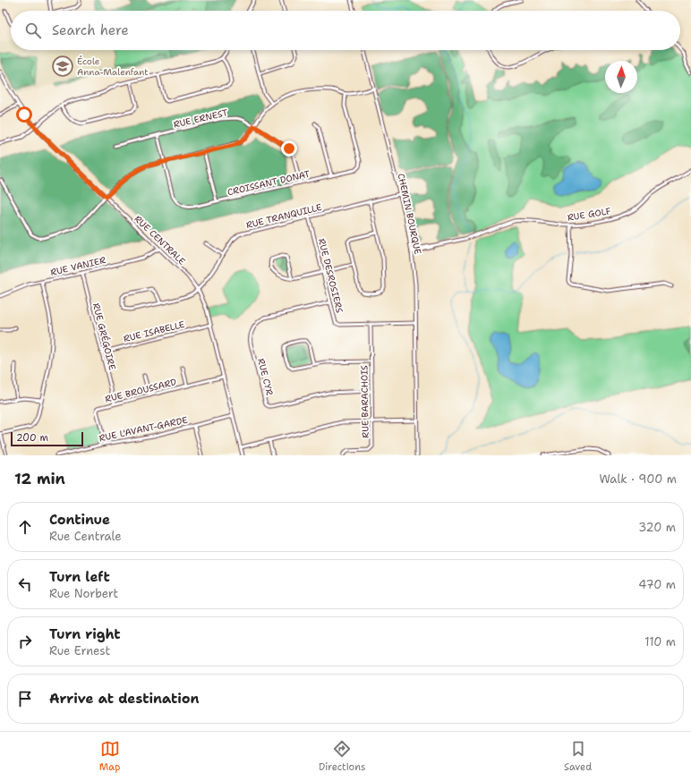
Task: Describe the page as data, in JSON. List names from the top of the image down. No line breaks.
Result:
{"streets":{"street":["RUE ERNEST","CROISSANT DONAT","CHEMIN BOURQUE","RUE GOLF","RUE TRANQUILLE","RUE CENTRALE","RUE VANIER","RUE DESROSIERS","RUE ISABELLE","RUE GRÉGOIRE","RUE CYR","RUE BROUSSARD","RUE BARACHOIS","RUE L'AVANT-GARDE"]},"crossings":[["RUE ERNEST","CROISSANT DONAT"],["CHEMIN BOURQUE","RUE GOLF"],["CHEMIN BOURQUE","RUE TRANQUILLE"],["CHEMIN BOURQUE","RUE DESROSIERS"],["RUE TRANQUILLE","RUE CENTRALE"],["RUE TRANQUILLE","RUE DESROSIERS"],["RUE CENTRALE","RUE VANIER"],["RUE CENTRALE","RUE ISABELLE"],["RUE CENTRALE","RUE BROUSSARD"],["RUE CENTRALE","RUE L'AVANT-GARDE"],["RUE VANIER","RUE GRÉGOIRE"],["RUE DESROSIERS","RUE CYR"],["RUE DESROSIERS","RUE BARACHOIS"],["RUE ISABELLE","RUE GRÉGOIRE"],["RUE GRÉGOIRE","RUE BROUSSARD"],["RUE CYR","RUE BARACHOIS"],["RUE BROUSSARD","RUE L'AVANT-GARDE"]],"places":{"school or university":["École Anna-Malenfant"]},"scale_bar":"200 m","north":"top","page":{"search":"Search here","scale":"200 m","heading":["12 min","Walk · 900 m"],"list":[["Continue","Rue Centrale","320 m"],["Turn left","Rue Norbert","470 m"],["Turn right","Rue Ernest","110 m"],"Arrive at destination"],"nav":["Map","Directions","Saved"]}}
